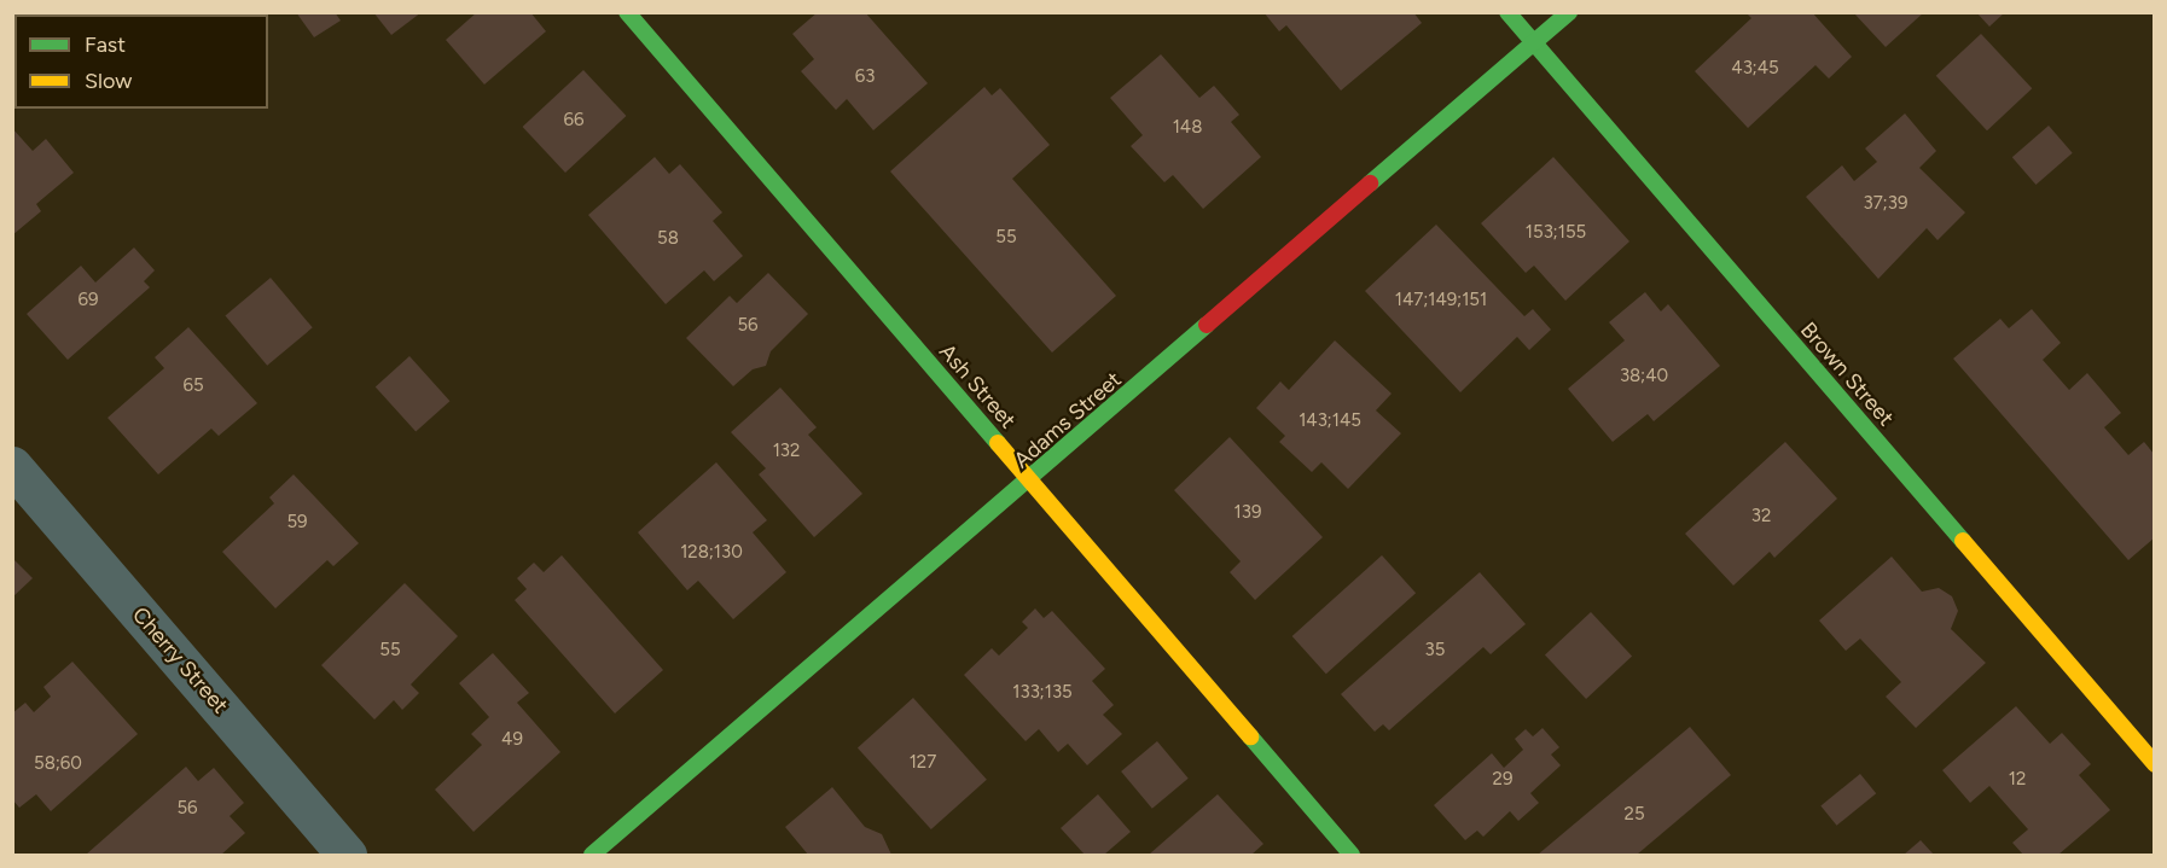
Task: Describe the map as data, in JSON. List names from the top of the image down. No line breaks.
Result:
{"streets":{"street":["Brown Street","Ash Street","Adams Street","Cherry Street"]},"crossings":[["Brown Street","Adams Street"],["Ash Street","Adams Street"]],"house_numbers":["43;45","63","66","148","37;39","153;155","55","58","69","147;149;151","56","38;40","65","143;145","132","139","32","59","128;130","55","35","133;135","49","127","58;60","29","12","56","25"],"legend":["Fast","Slow"]}
